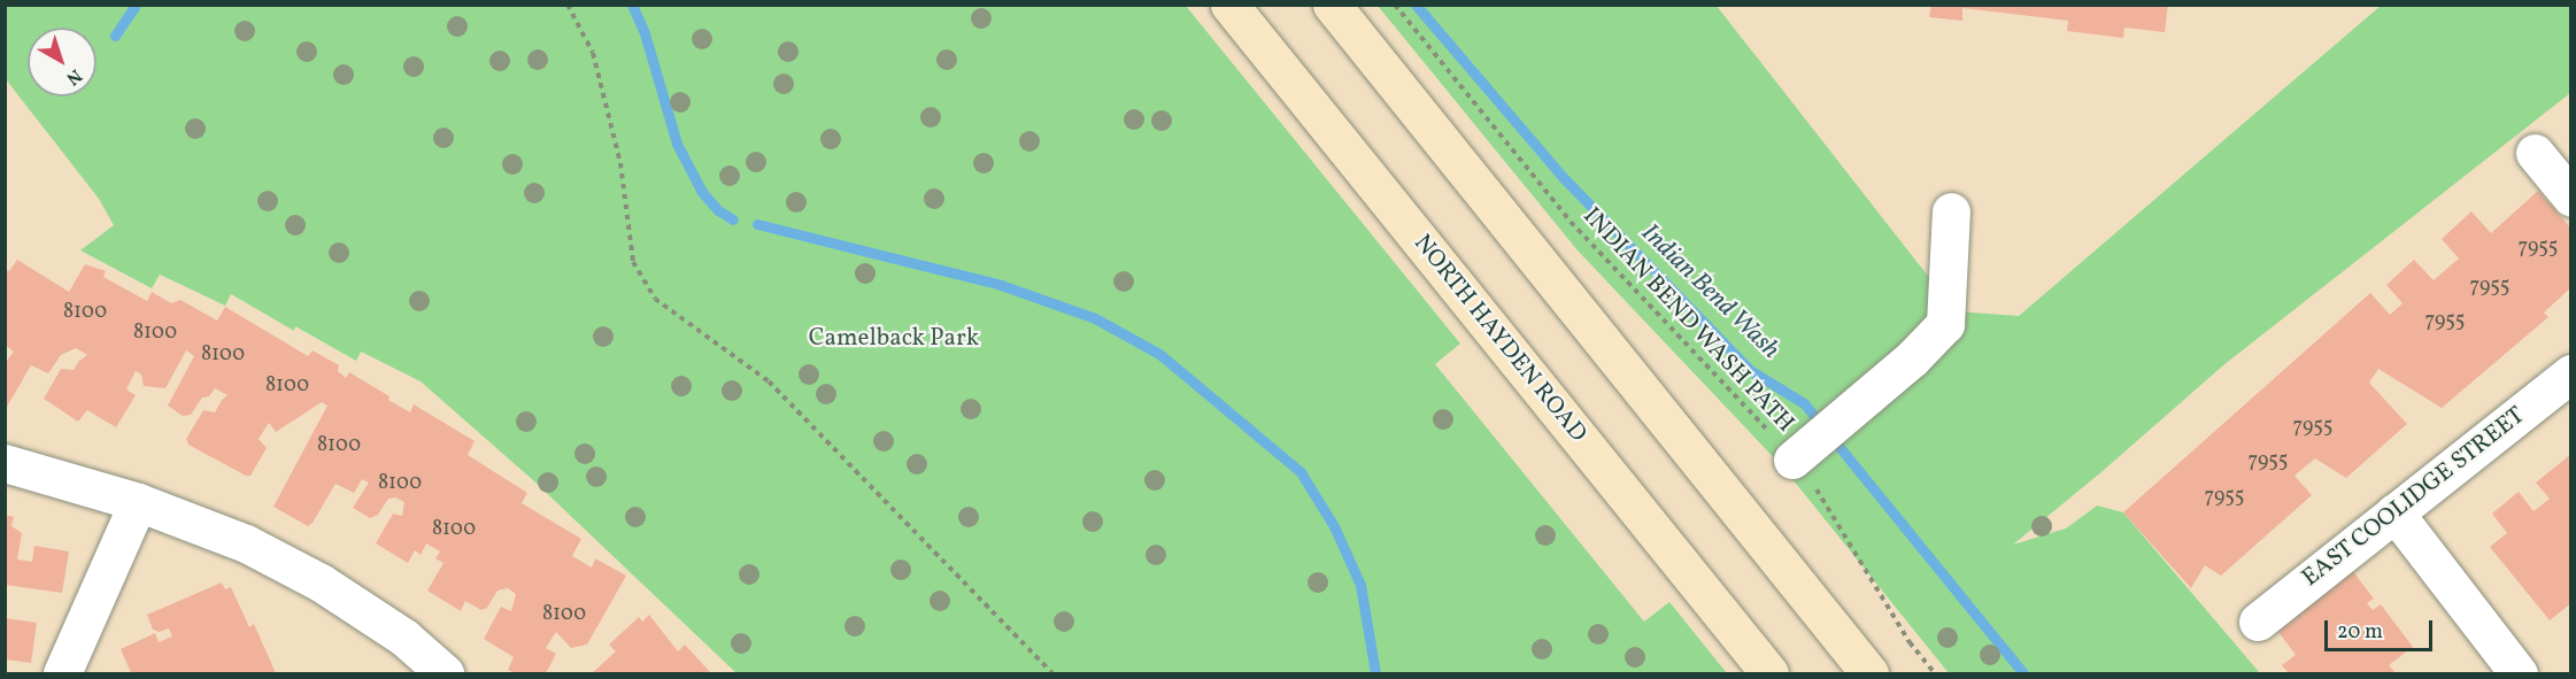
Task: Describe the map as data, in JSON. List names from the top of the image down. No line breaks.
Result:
{"streets":{"main road":["NORTH HAYDEN ROAD"],"street":["EAST COOLIDGE STREET"],"path":["INDIAN BEND WASH PATH"]},"water":["Indian Bend Wash"],"parks":["Camelback Park"],"house_numbers":["7955","7955","8100","7955","8100","8100","8100","7955","8100","7955","8100","7955","8100","8100"],"scale_bar":"20 m","north":"bottom right"}
